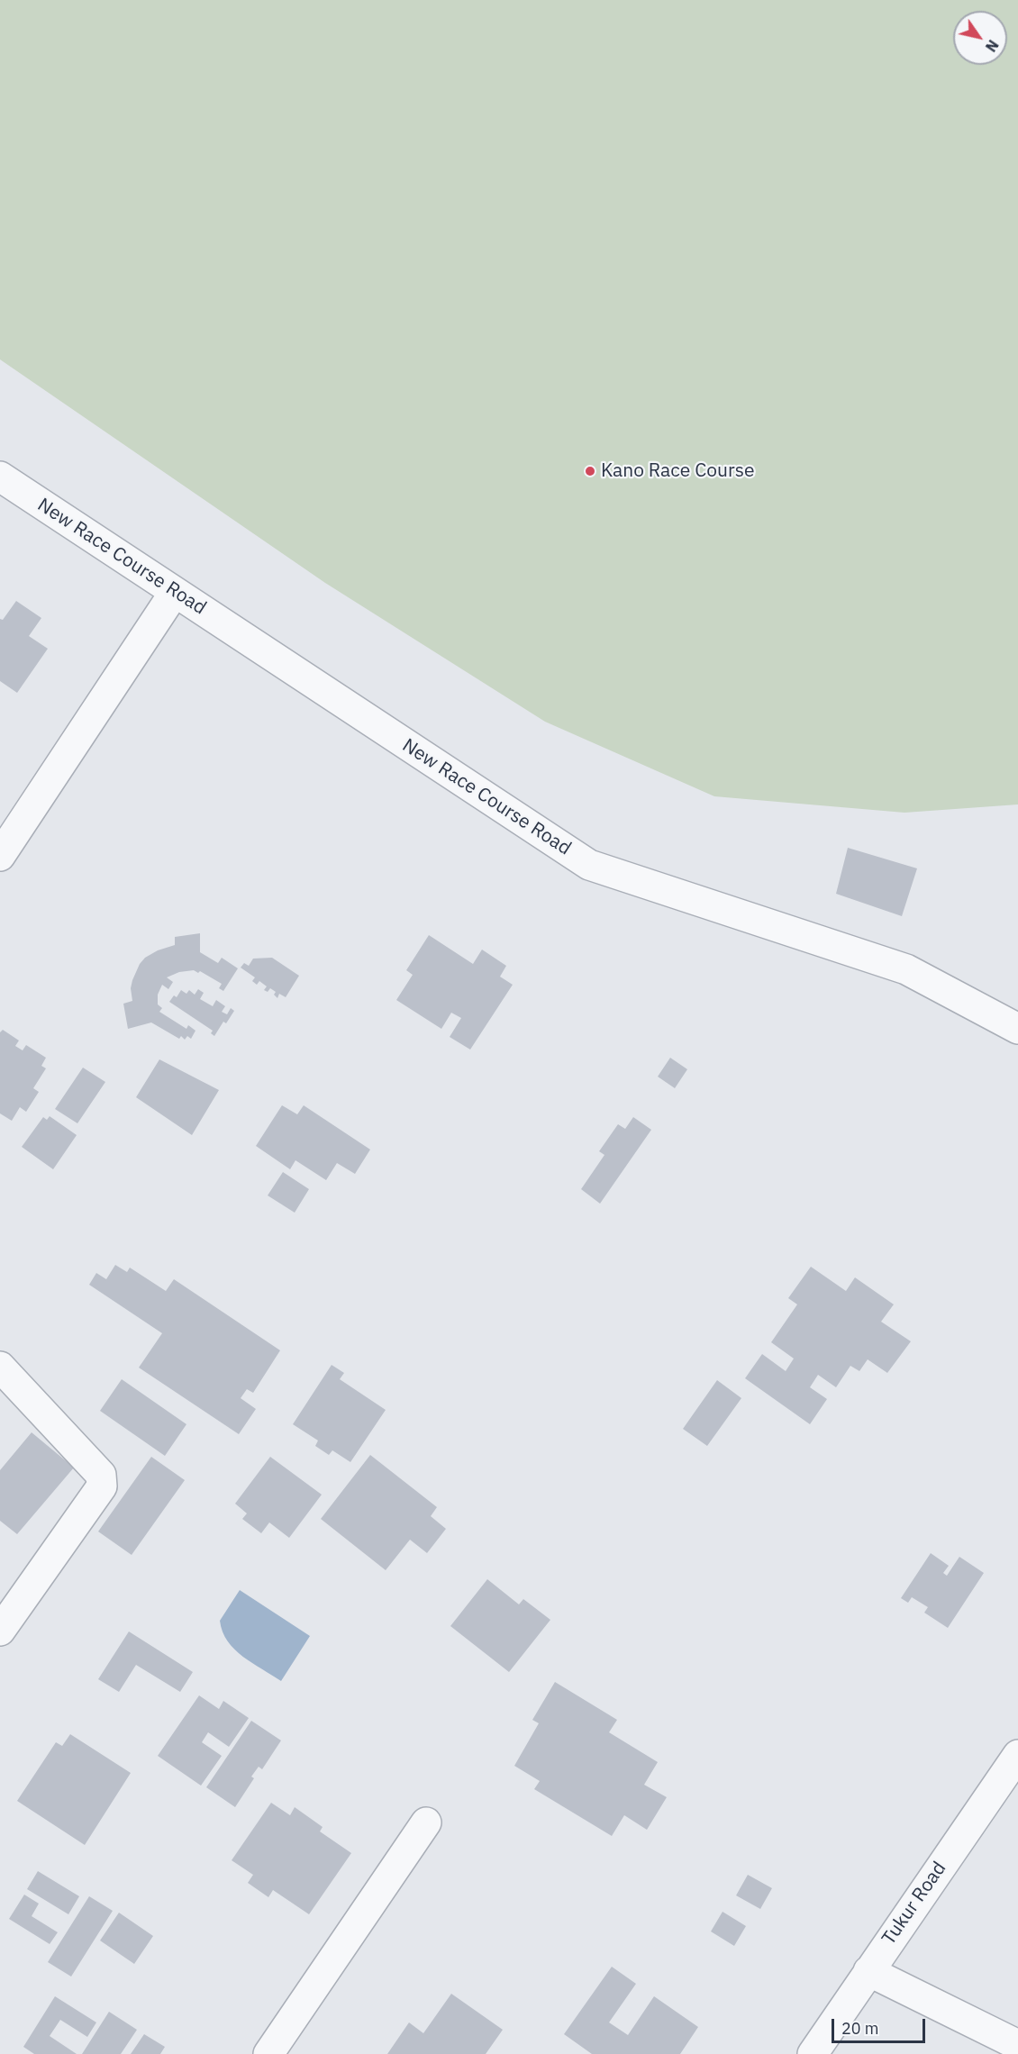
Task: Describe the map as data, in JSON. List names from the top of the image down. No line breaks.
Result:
{"streets":{"street":["New Race Course Road","Tukur Road"]},"places":["Kano Race Course"],"scale_bar":"20 m","north":"bottom right"}
